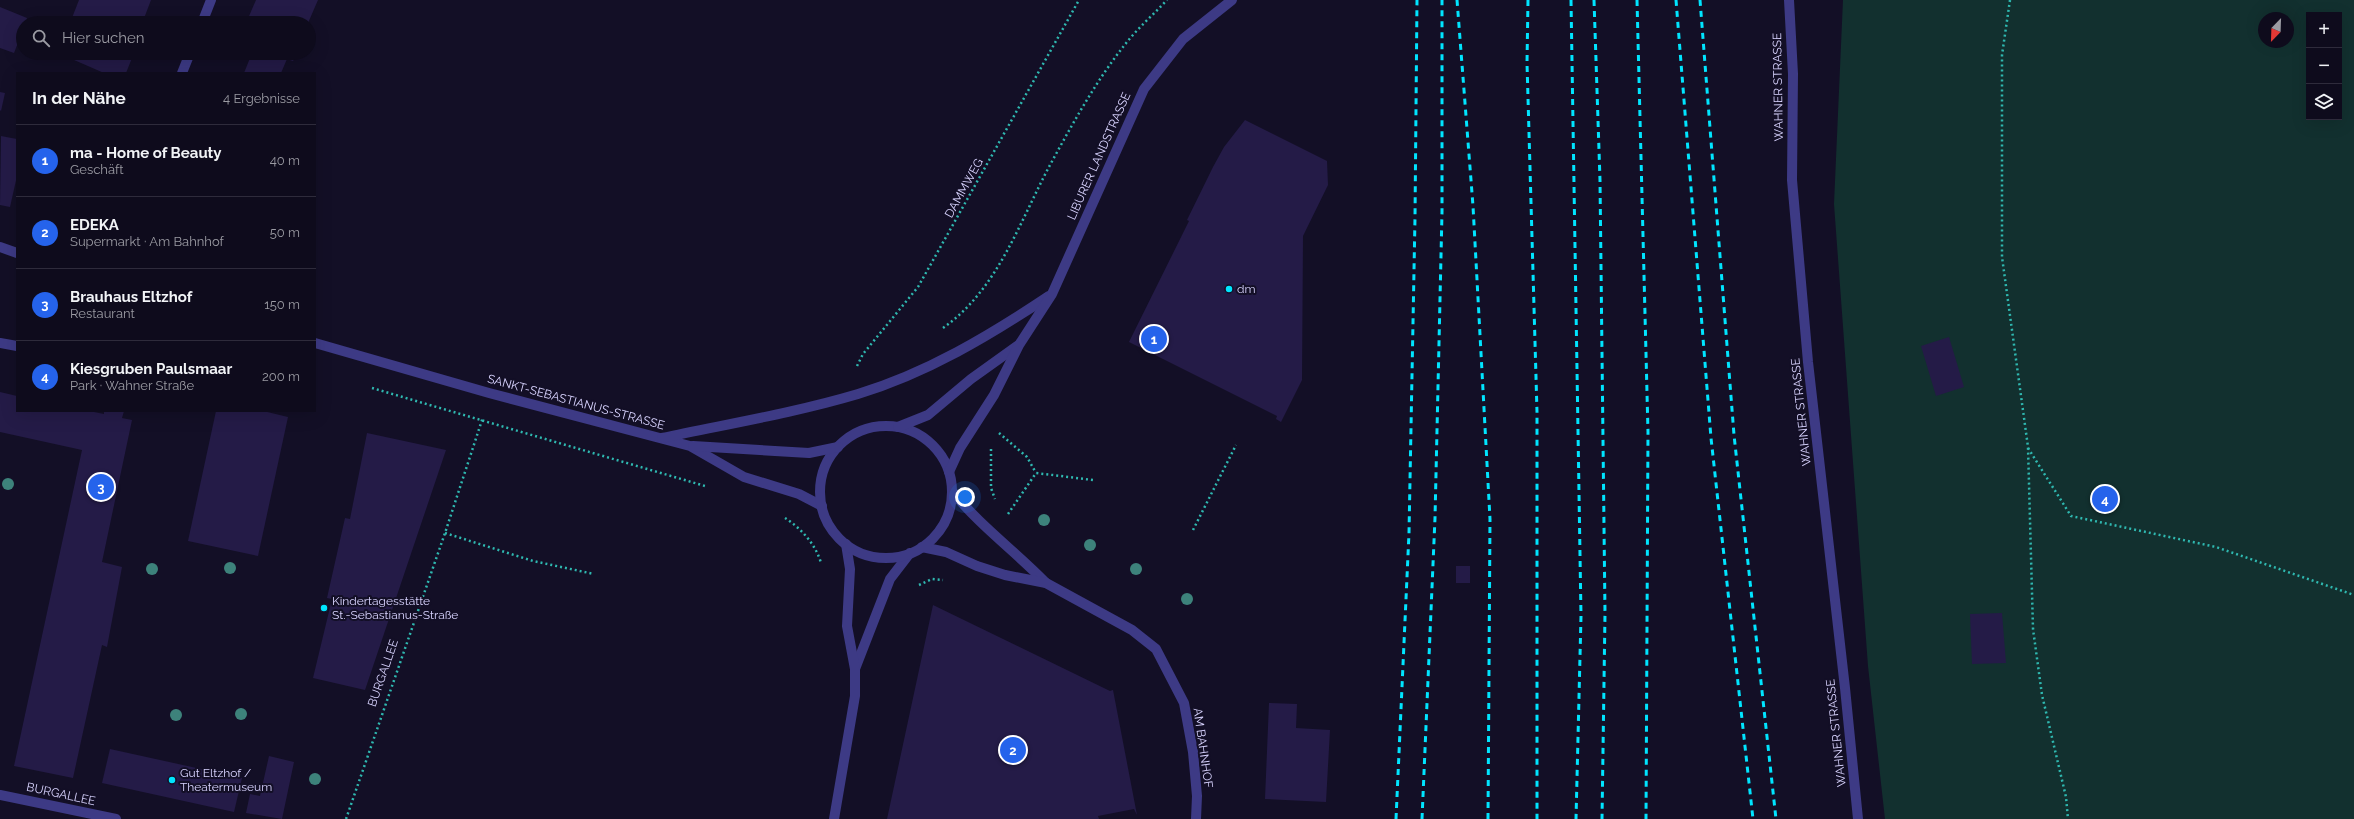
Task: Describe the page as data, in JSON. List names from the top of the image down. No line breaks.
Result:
{"streets":{"street":["WAHNER STRASSE","LIBURER LANDSTRASSE","SANKT-SEBASTIANUS-STRASSE","BURGALLEE","AM BAHNHOF"],"path":["DAMMWEG"]},"crossings":[["LIBURER LANDSTRASSE","SANKT-SEBASTIANUS-STRASSE"],["LIBURER LANDSTRASSE","AM BAHNHOF"],["SANKT-SEBASTIANUS-STRASSE","AM BAHNHOF"]],"places":["dm","Kindertagesstätte St.-Sebastianus-Straße","Gut Eltzhof / Theatermuseum"],"north":"bottom left","page":{"map_buttons":["+","−"],"search":"Hier suchen","heading":["In der Nähe","4 Ergebnisse"],"list":[{"mark":"1","name":"ma - Home of Beauty","note":"Geschäft","value":"40 m"},{"mark":"2","name":"EDEKA","note":"Supermarkt · Am Bahnhof","value":"50 m"},{"mark":"3","name":"Brauhaus Eltzhof","note":"Restaurant","value":"150 m"},{"mark":"4","name":"Kiesgruben Paulsmaar","note":"Park · Wahner Straße","value":"200 m"}],"pins":["1","3","4","2"]}}
